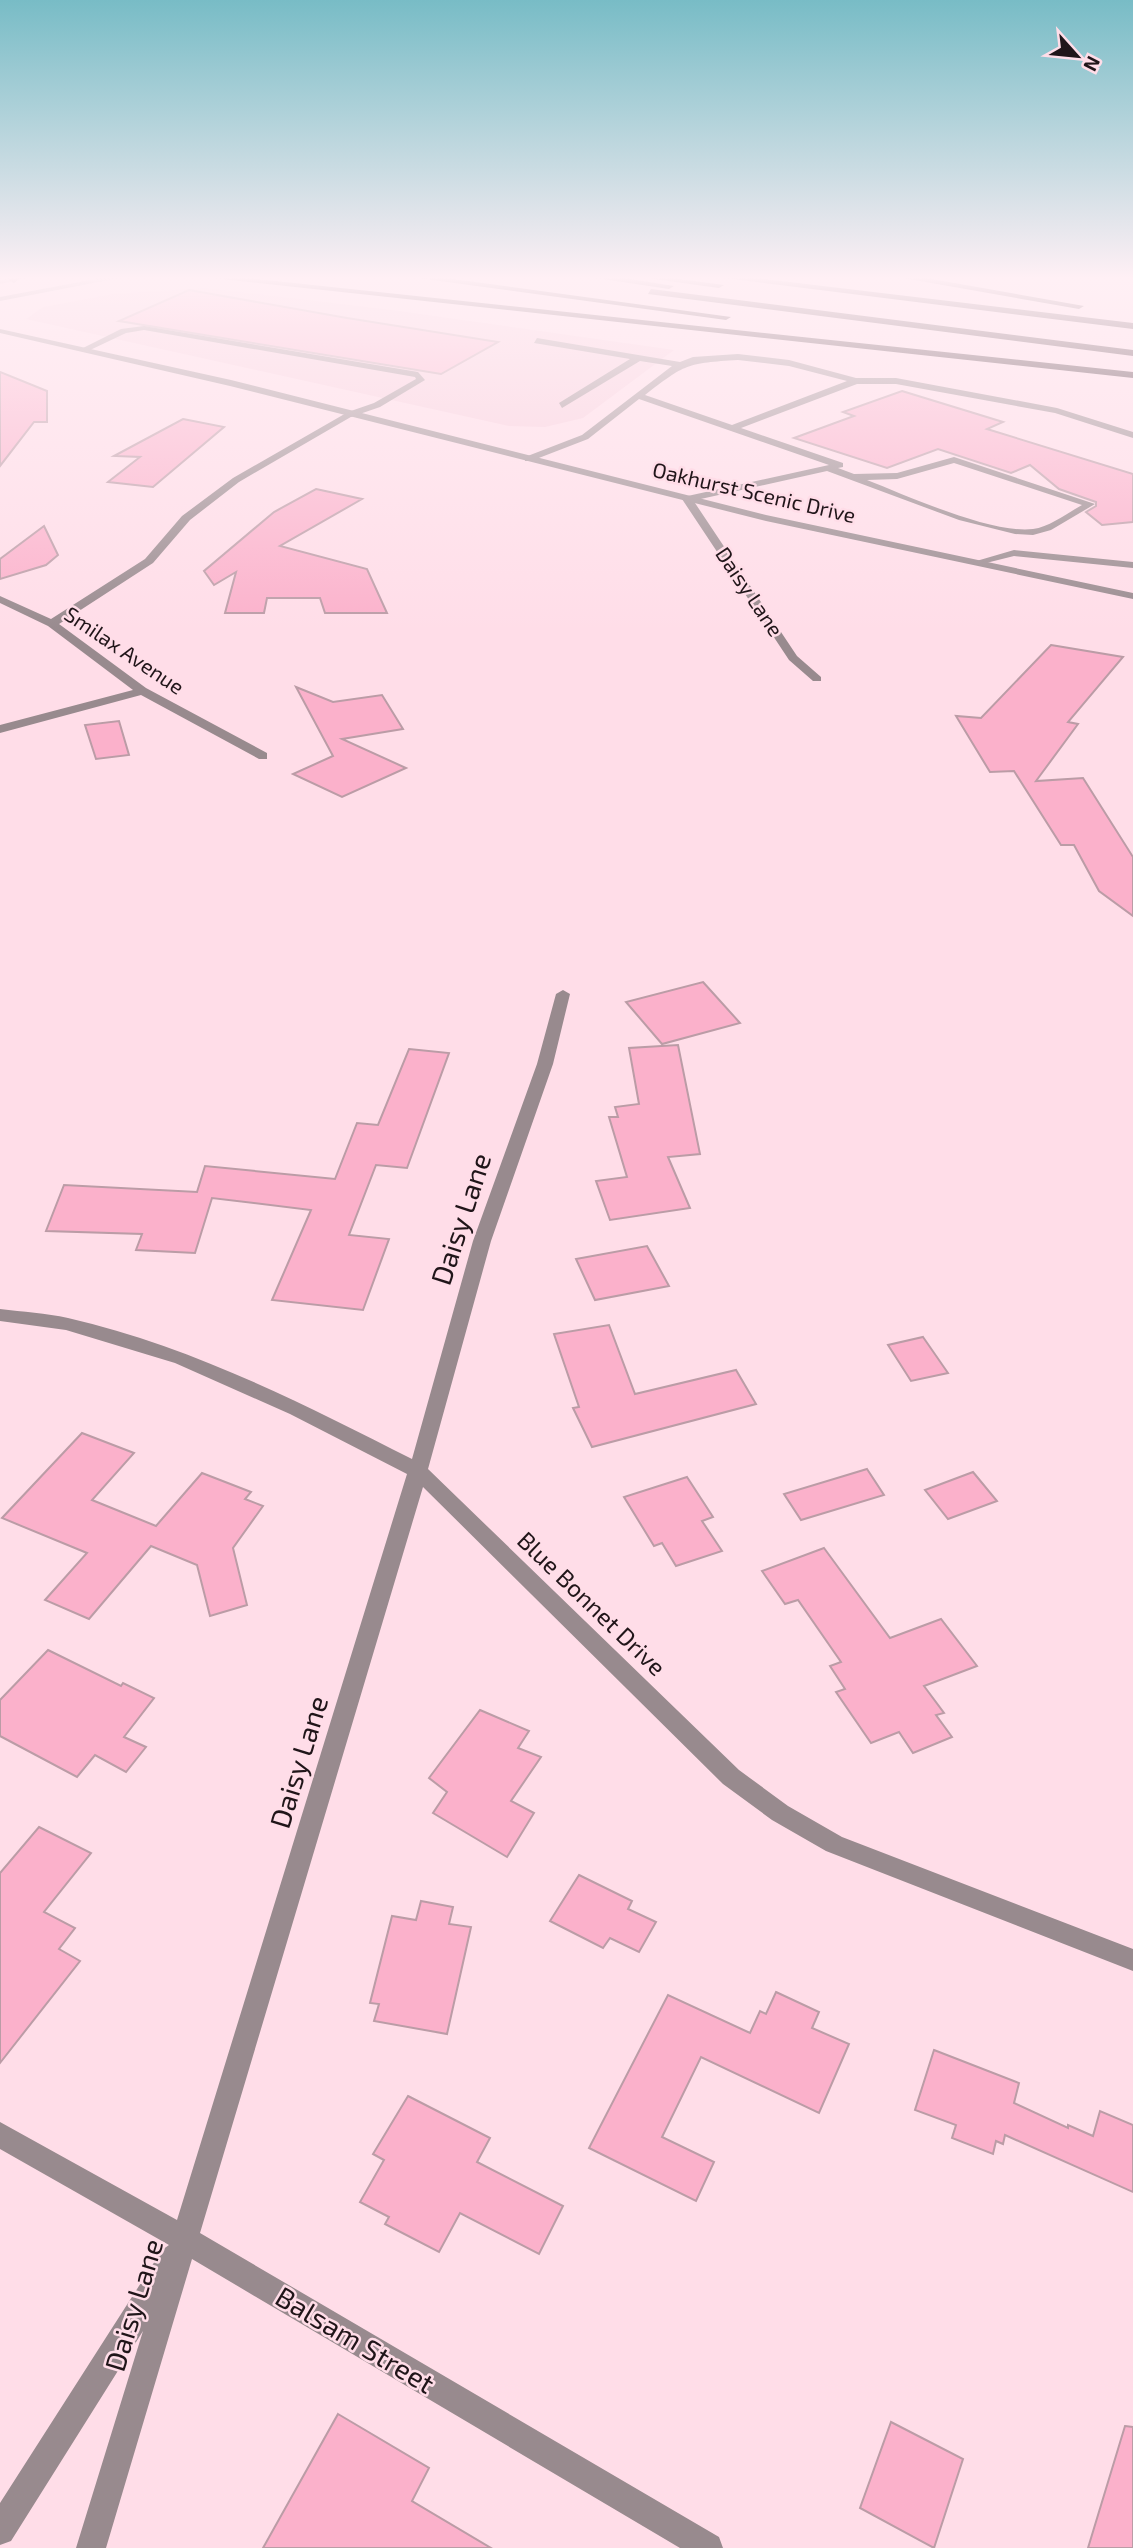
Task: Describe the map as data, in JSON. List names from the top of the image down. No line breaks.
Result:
{"streets":{"street":["Oakhurst Scenic Drive","Daisy Lane","Smilax Avenue","Blue Bonnet Drive","Balsam Street"]},"crossings":[["Oakhurst Scenic Drive","Daisy Lane"],["Daisy Lane","Blue Bonnet Drive"],["Daisy Lane","Balsam Street"]],"north":"bottom right"}
